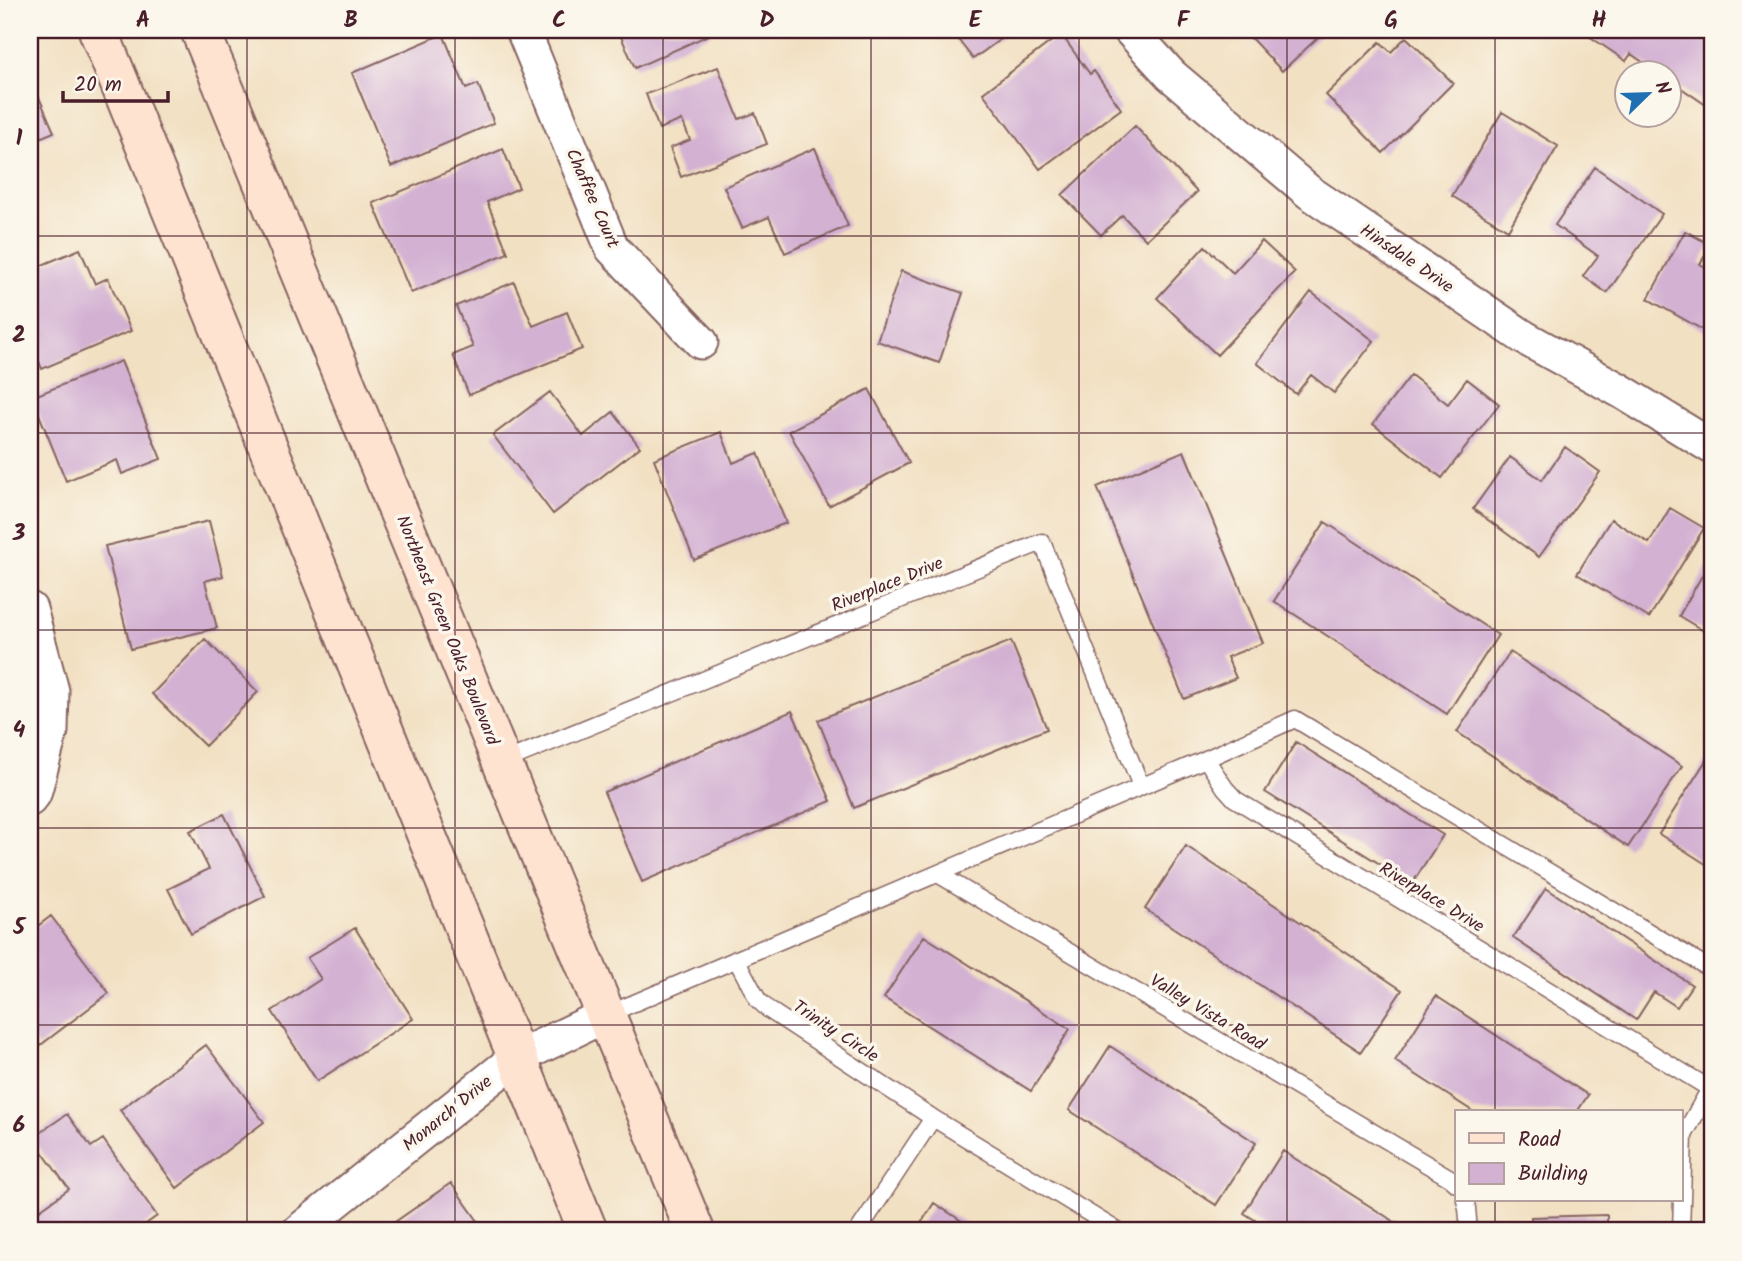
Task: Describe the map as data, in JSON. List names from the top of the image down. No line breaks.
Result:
{"streets":{"main road":["Northeast Green Oaks Boulevard"],"street":["Chaffee Court","Hinsdale Drive","Monarch Drive"],"lane":["Riverplace Drive","Valley Vista Road","Trinity Circle"]},"crossings":[["Riverplace Drive","Northeast Green Oaks Boulevard"],["Northeast Green Oaks Boulevard","Monarch Drive"]],"legend":["Road","Building"],"scale_bar":"20 m","north":"top right","grid":{"columns":["A","B","C","D","E","F","G","H"],"rows":["1","2","3","4","5","6"]}}
